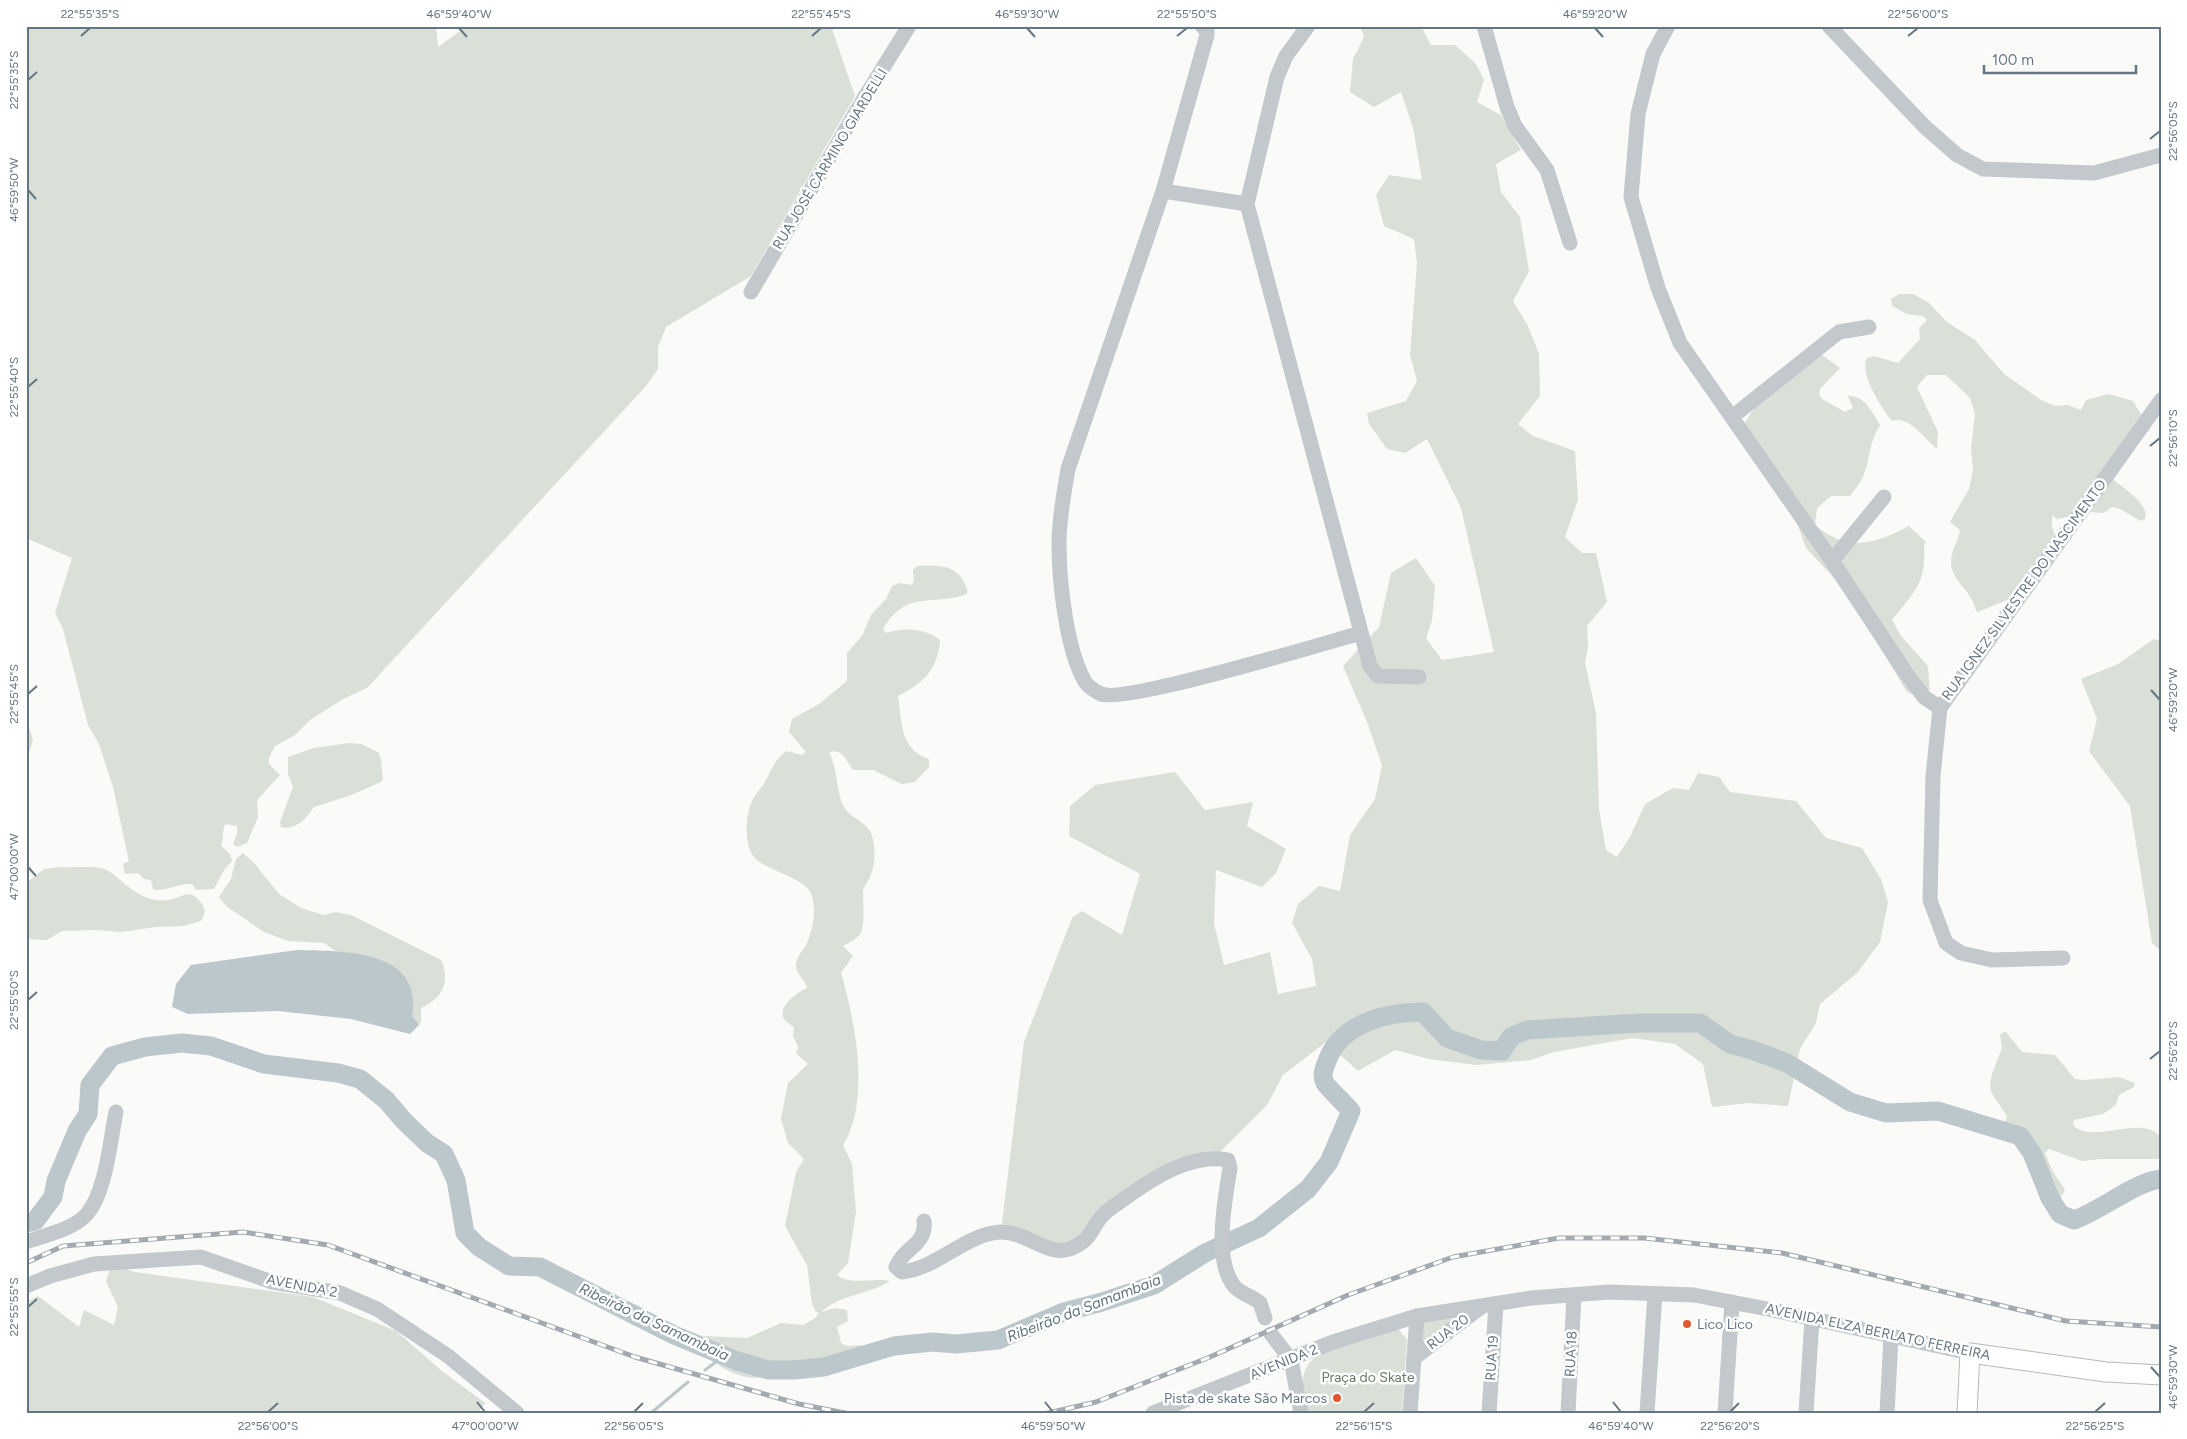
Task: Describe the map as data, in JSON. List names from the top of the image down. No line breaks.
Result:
{"streets":{"main road":["AVENIDA ELZA BERLATO FERREIRA"],"street":["RUA JOSÉ CARMINO GIARDELLI","RUA IGNEZ SILVESTRE DO NASCIMENTO","AVENIDA 2","RUA 20","RUA 18","RUA 19"]},"crossings":[["AVENIDA 2","RUA 20"],["AVENIDA 2","AVENIDA ELZA BERLATO FERREIRA"],["RUA 20","AVENIDA ELZA BERLATO FERREIRA"],["RUA 20","RUA 19"],["AVENIDA ELZA BERLATO FERREIRA","RUA 18"],["AVENIDA ELZA BERLATO FERREIRA","RUA 19"]],"water":["Ribeirão da Samambaia"],"parks":["Praça do Skate"],"places":["Lico Lico","Pista de skate São Marcos"],"scale_bar":"100 m","coordinates":["22°55'35\"S","46°59'40\"W","22°55'45\"S","46°59'30\"W","22°55'50\"S","46°59'20\"W","22°56'00\"S","22°56'05\"S","46°59'50\"W","22°55'40\"S","22°56'10\"S","47°00'00\"W","22°56'20\"S","22°55'55\"S","22°56'15\"S","22°56'25\"S"]}
